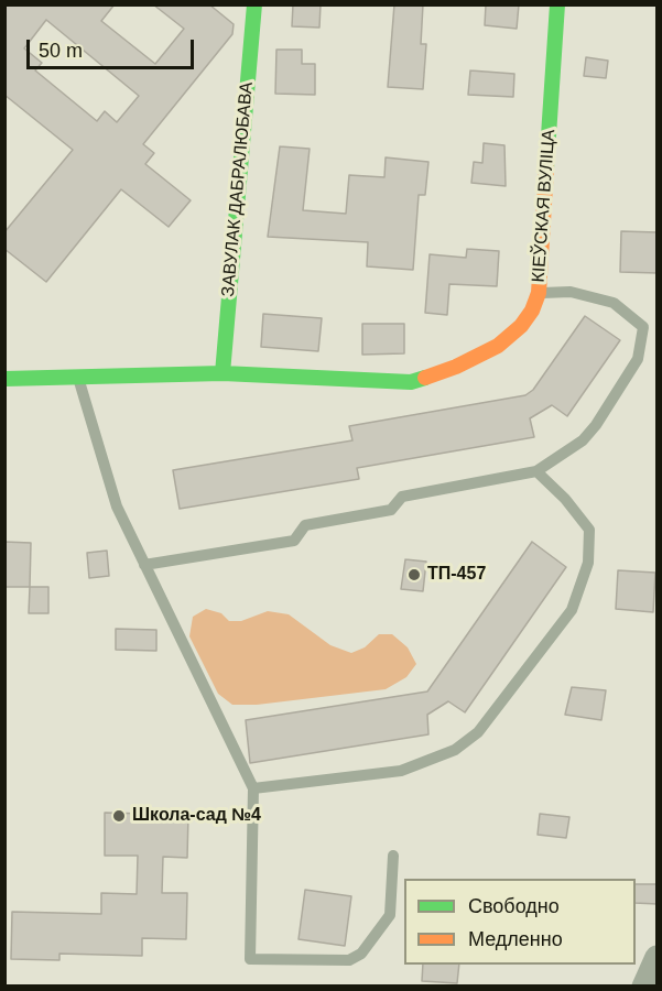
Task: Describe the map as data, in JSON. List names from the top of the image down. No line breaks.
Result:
{"streets":{"street":["ЗАВУЛАК ДАБРАЛЮБАВА","КІЕЎСКАЯ ВУЛІЦА"]},"crossings":[["ЗАВУЛАК ДАБРАЛЮБАВА","КІЕЎСКАЯ ВУЛІЦА"]],"places":["ТП-457","Школа-сад №4"],"legend":["Свободно","Медленно"],"scale_bar":"50 m"}
